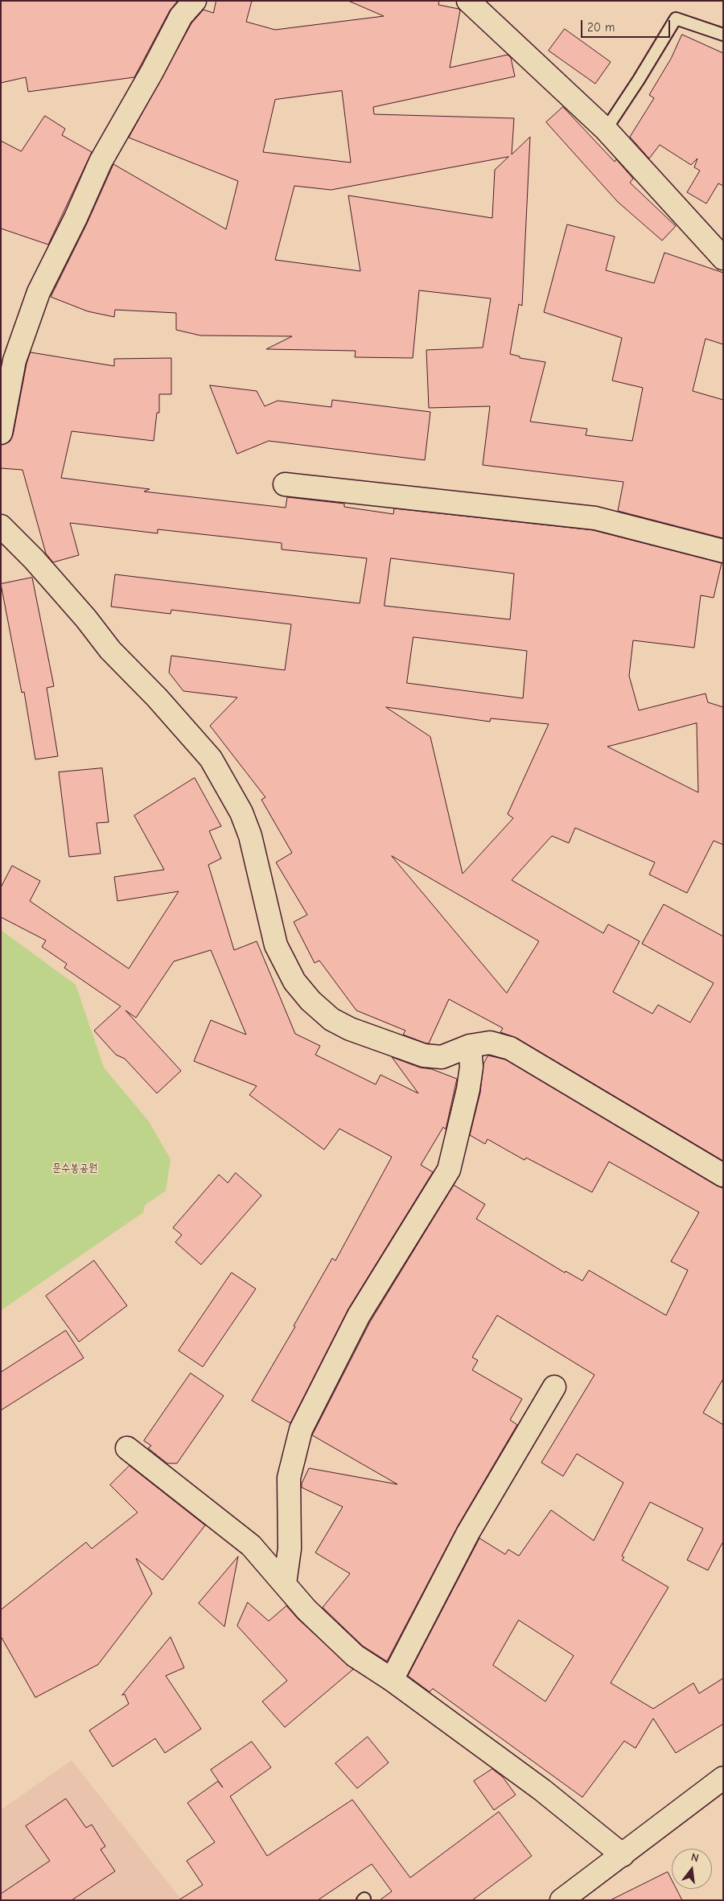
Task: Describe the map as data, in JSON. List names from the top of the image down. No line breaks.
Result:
{"parks":["문수봉공원"],"scale_bar":"20 m","north":"top"}
